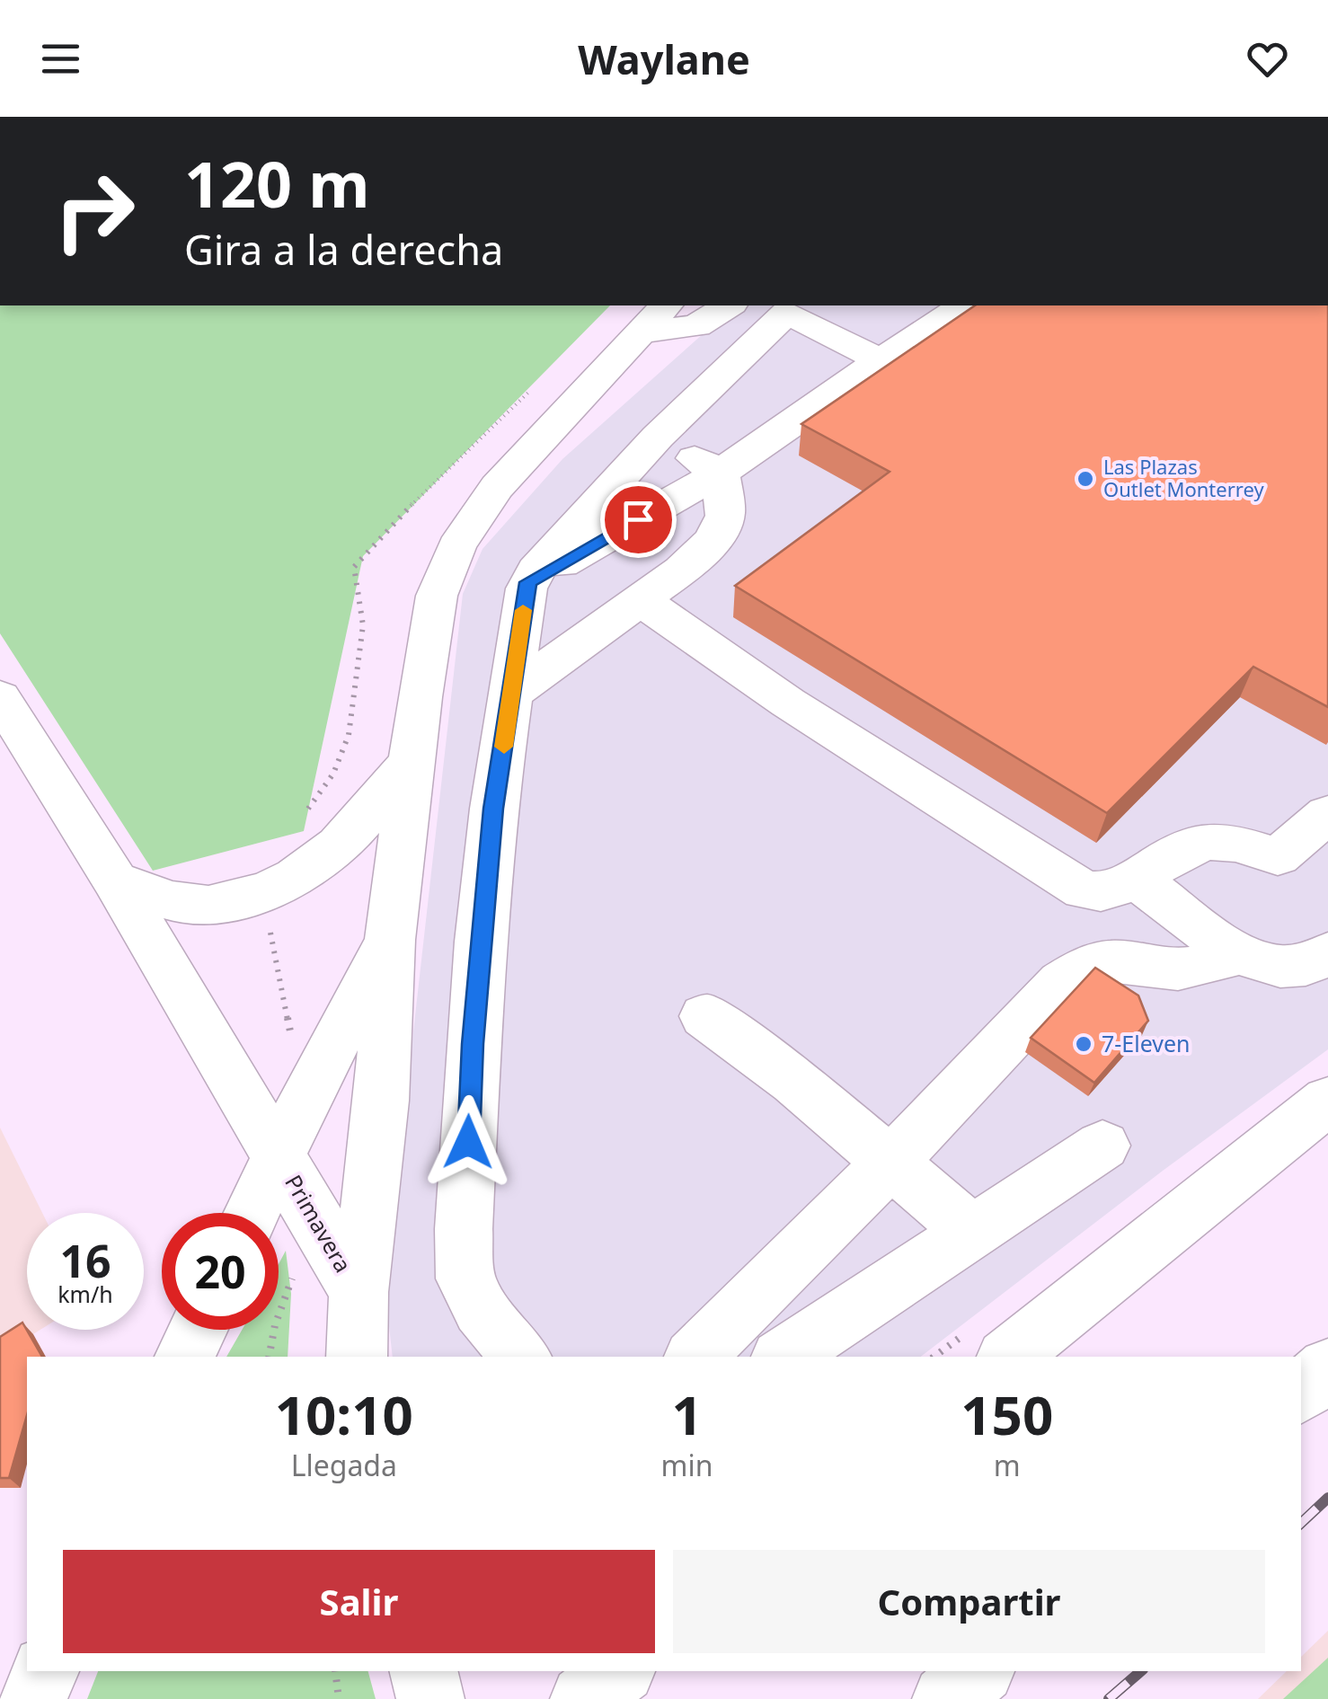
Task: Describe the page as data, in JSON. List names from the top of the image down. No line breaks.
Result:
{"streets":{"street":["Primavera"]},"places":["Las Plazas Outlet Monterrey","7-Eleven"],"page":{"header":"Waylane","turn":["120 m","Gira a la derecha"],"speed":"16 km/h","limit":"20","eta":["10:10","Llegada","1","min","150","m"],"buttons":["Salir","Compartir"]}}
